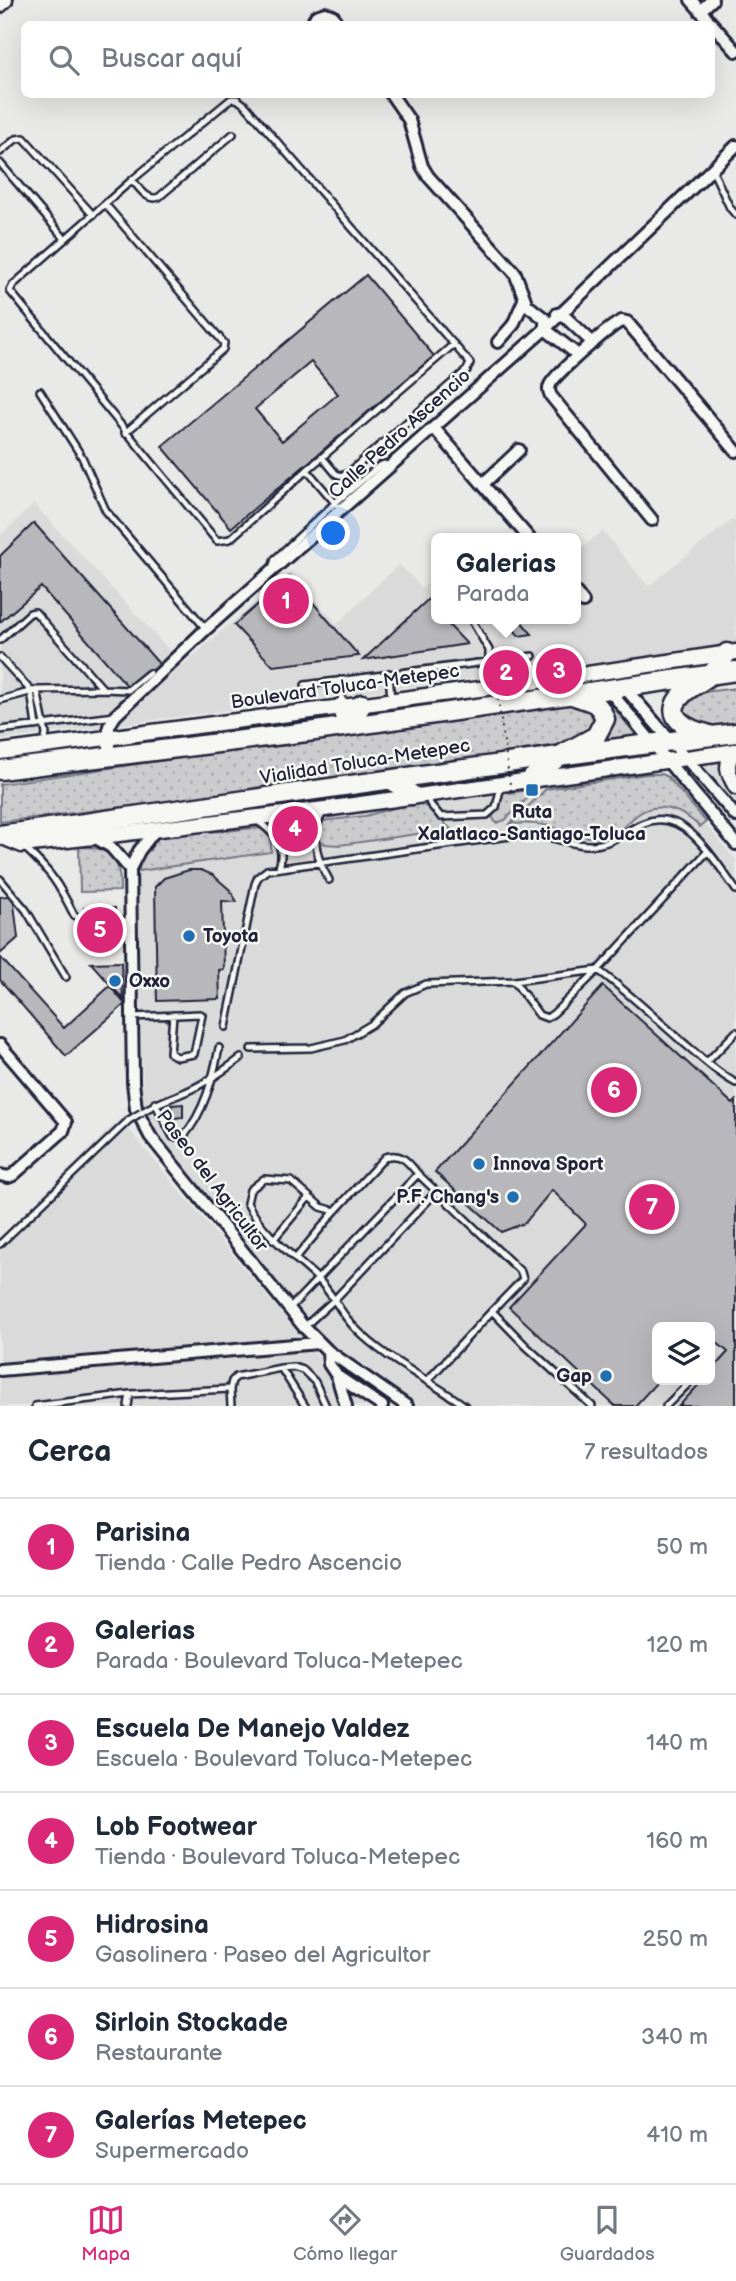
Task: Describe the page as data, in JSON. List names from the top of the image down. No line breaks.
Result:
{"streets":{"highway":["Vialidad Toluca-Metepec"],"main road":["Boulevard Toluca-Metepec"],"street":["Calle Pedro Ascencio","Paseo del Agricultor"]},"crossings":[["Calle Pedro Ascencio","Boulevard Toluca-Metepec"],["Calle Pedro Ascencio","Vialidad Toluca-Metepec"],["Boulevard Toluca-Metepec","Vialidad Toluca-Metepec"]],"places":{"transit":["Ruta Xalatlaco-Santiago-Toluca"],"other":["Toyota","Oxxo","Innova Sport","P.F. Chang's","Gap"]},"page":{"search":"Buscar aquí","popup":["Galerias","Parada"],"pins":["1","3","2","4","5","6","7"],"heading":["Cerca","7 resultados"],"list":[{"mark":"1","name":"Parisina","note":"Tienda · Calle Pedro Ascencio","value":"50 m"},{"mark":"2","name":"Galerias","note":"Parada · Boulevard Toluca-Metepec","value":"120 m"},{"mark":"3","name":"Escuela De Manejo Valdez","note":"Escuela · Boulevard Toluca-Metepec","value":"140 m"},{"mark":"4","name":"Lob Footwear","note":"Tienda · Boulevard Toluca-Metepec","value":"160 m"},{"mark":"5","name":"Hidrosina","note":"Gasolinera · Paseo del Agricultor","value":"250 m"},{"mark":"6","name":"Sirloin Stockade","note":"Restaurante","value":"340 m"},{"mark":"7","name":"Galerías Metepec","note":"Supermercado","value":"410 m"}],"nav":["Mapa","Cómo llegar","Guardados"]}}
